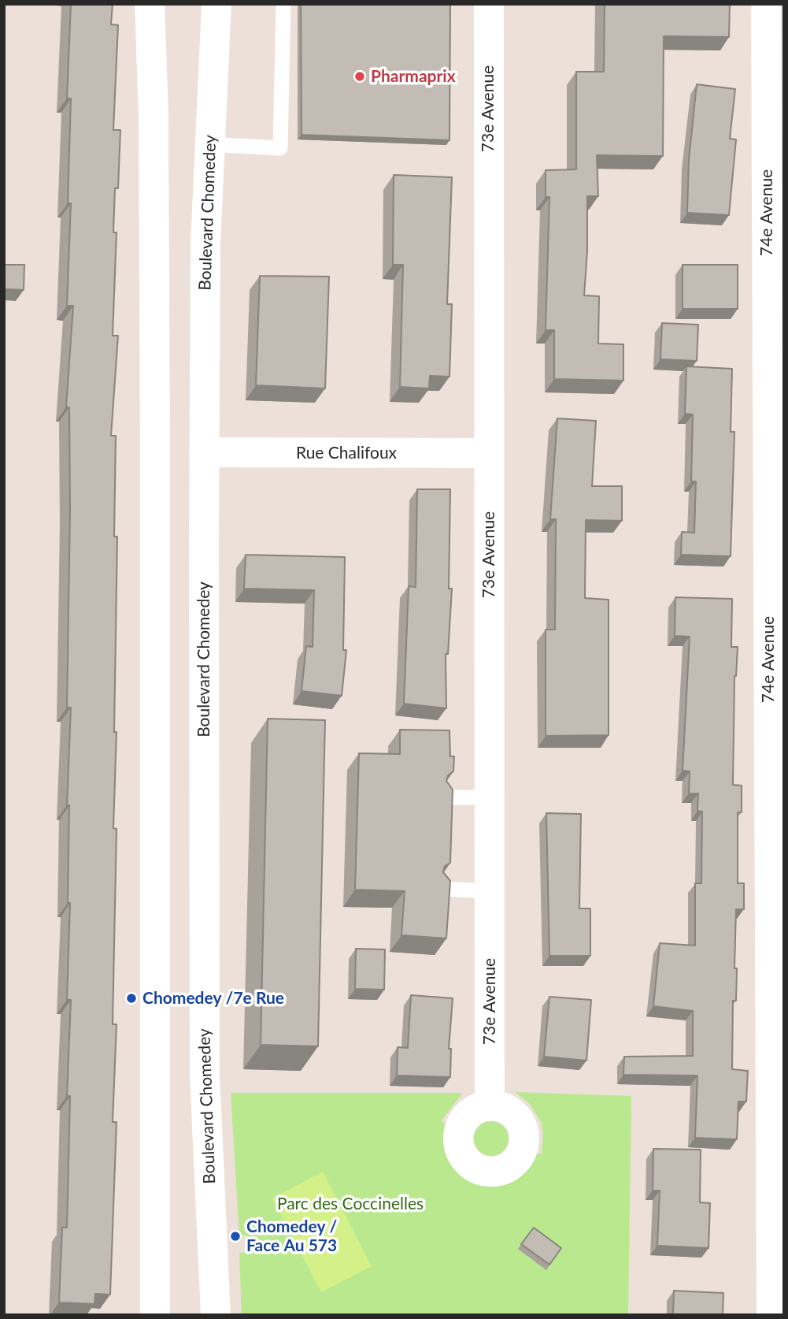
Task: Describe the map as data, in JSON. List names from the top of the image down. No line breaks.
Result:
{"streets":{"street":["73e Avenue","Boulevard Chomedey","74e Avenue","Rue Chalifoux"]},"crossings":[["73e Avenue","Rue Chalifoux"],["Boulevard Chomedey","Rue Chalifoux"]],"parks":["Parc des Coccinelles"],"places":["Pharmaprix","Chomedey /7e Rue","Chomedey / Face Au 573"]}
